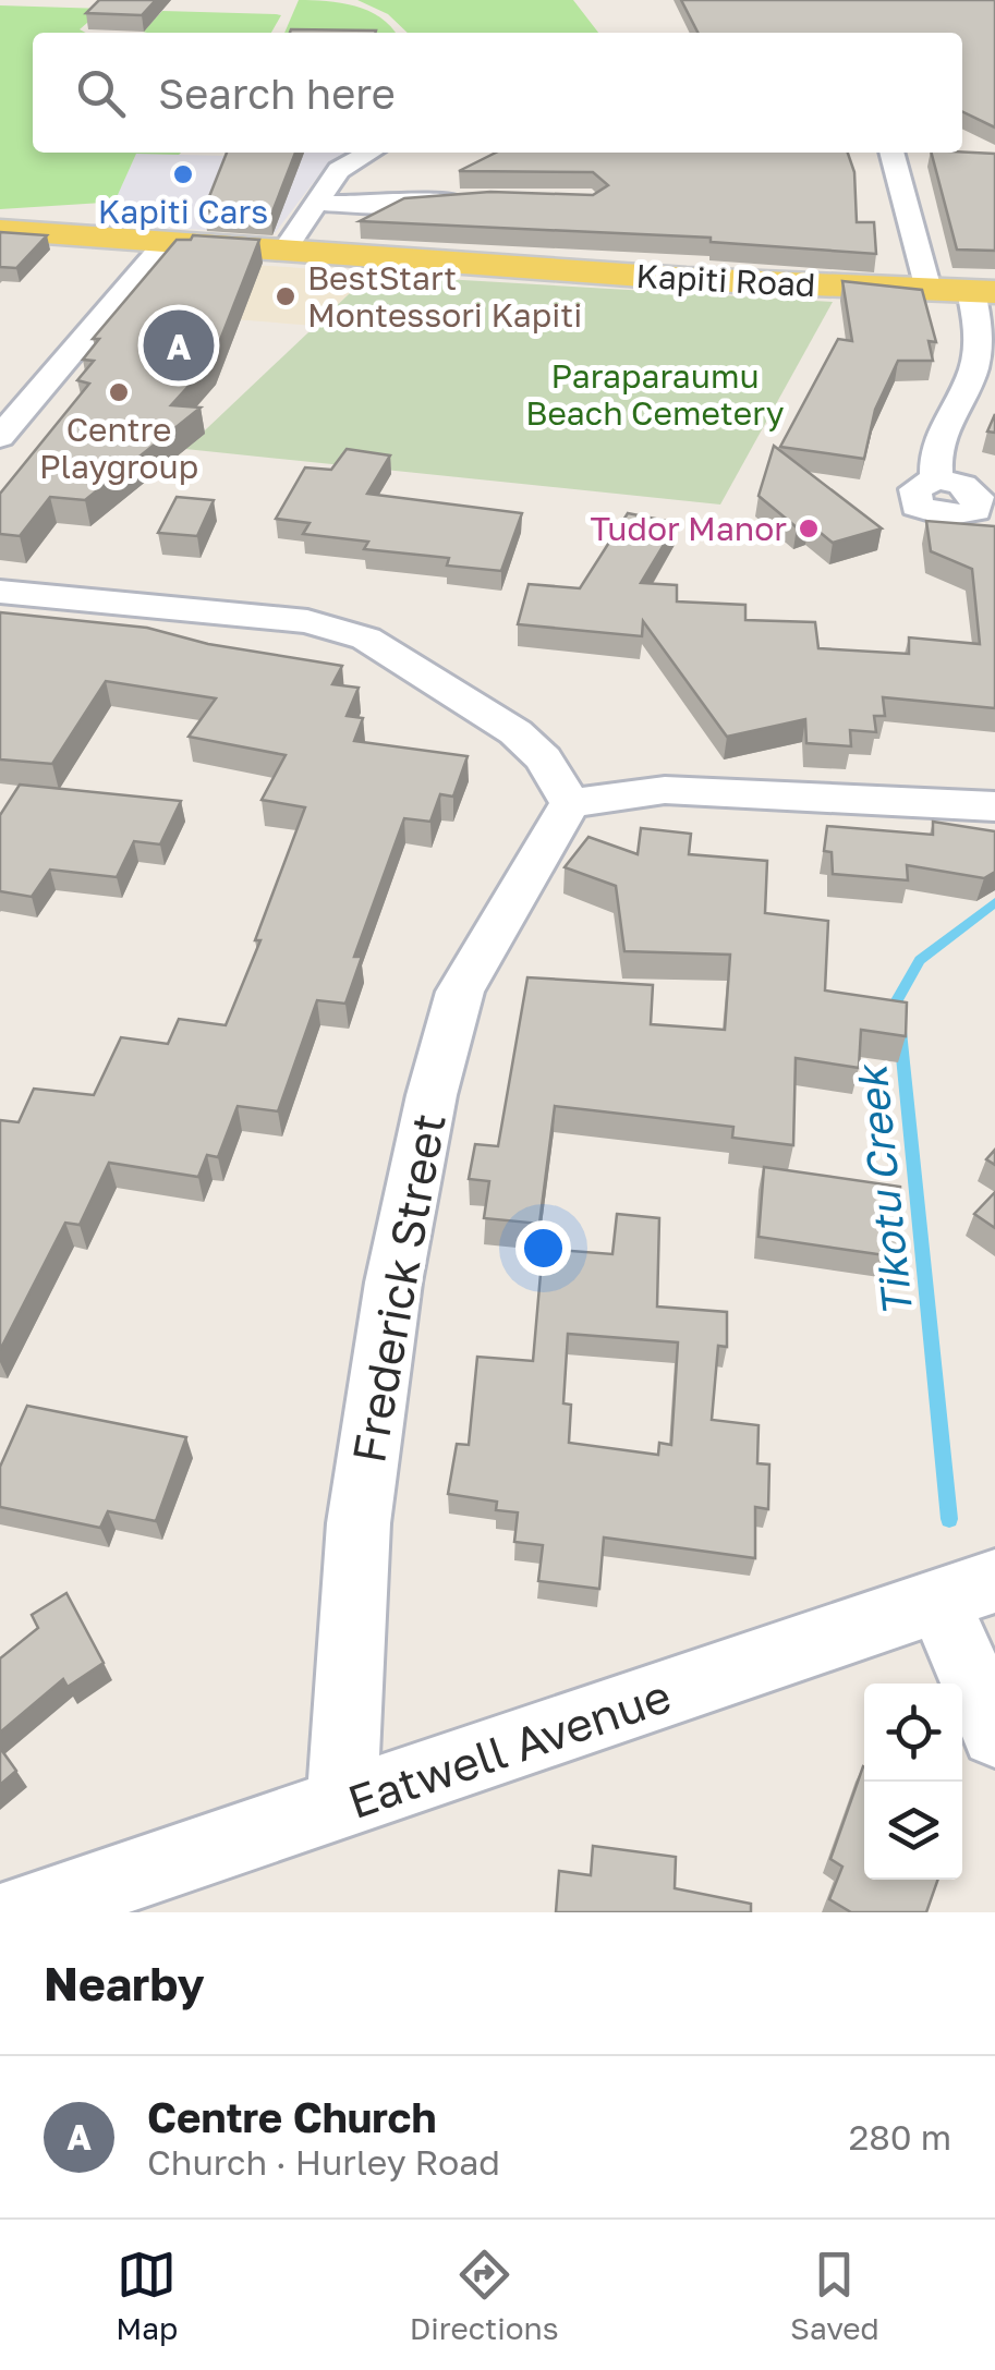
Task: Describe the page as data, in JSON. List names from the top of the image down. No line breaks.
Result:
{"streets":{"main road":["Kapiti Road"],"street":["Frederick Street","Eatwell Avenue"]},"crossings":[["Frederick Street","Eatwell Avenue"]],"water":["Tikotu Creek"],"parks":["Paraparaumu Beach Cemetery"],"places":["Kapiti Cars","BestStart Montessori Kapiti","Centre Playgroup","Tudor Manor"],"page":{"search":"Search here","pins":"A","heading":"Nearby","list":[{"mark":"A","name":"Centre Church","note":"Church · Hurley Road","value":"280 m"}],"nav":["Map","Directions","Saved"]}}
